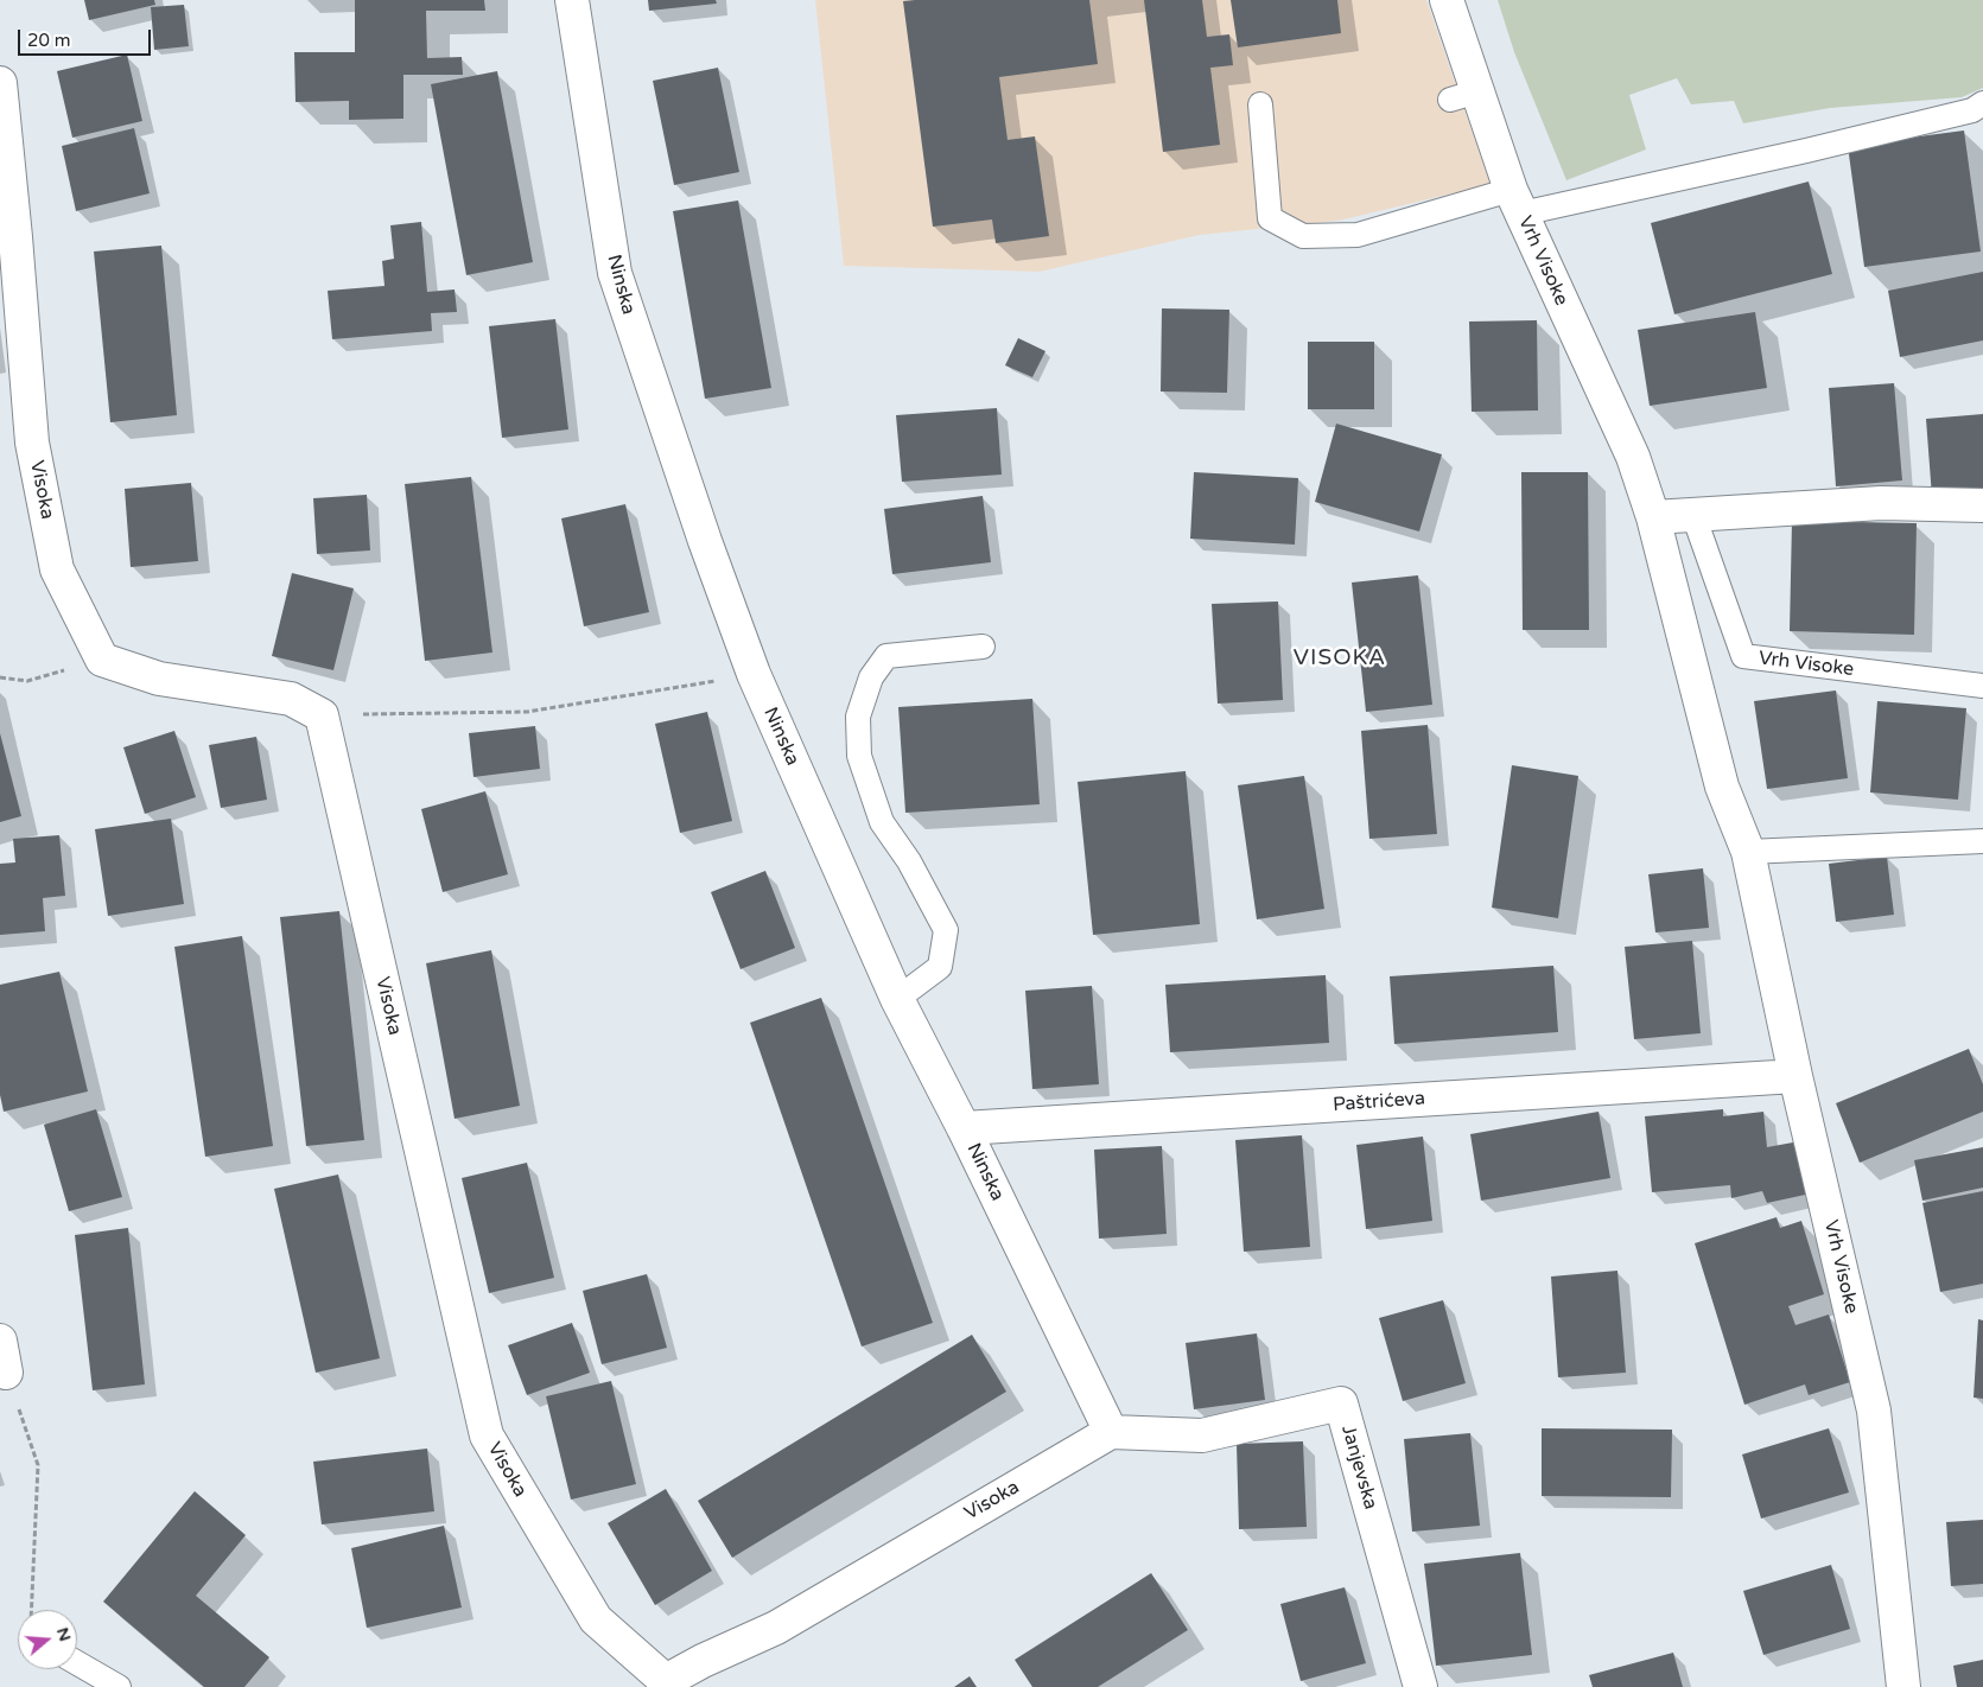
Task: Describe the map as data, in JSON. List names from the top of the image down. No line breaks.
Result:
{"streets":{"street":["Vrh Visoke","Ninska","Visoka","Paštrićeva","Janjevska"]},"crossings":[["Vrh Visoke","Paštrićeva"],["Ninska","Visoka"],["Ninska","Paštrićeva"],["Ninska","Janjevska"],["Visoka","Janjevska"]],"districts":["VISOKA"],"scale_bar":"20 m","north":"right"}
